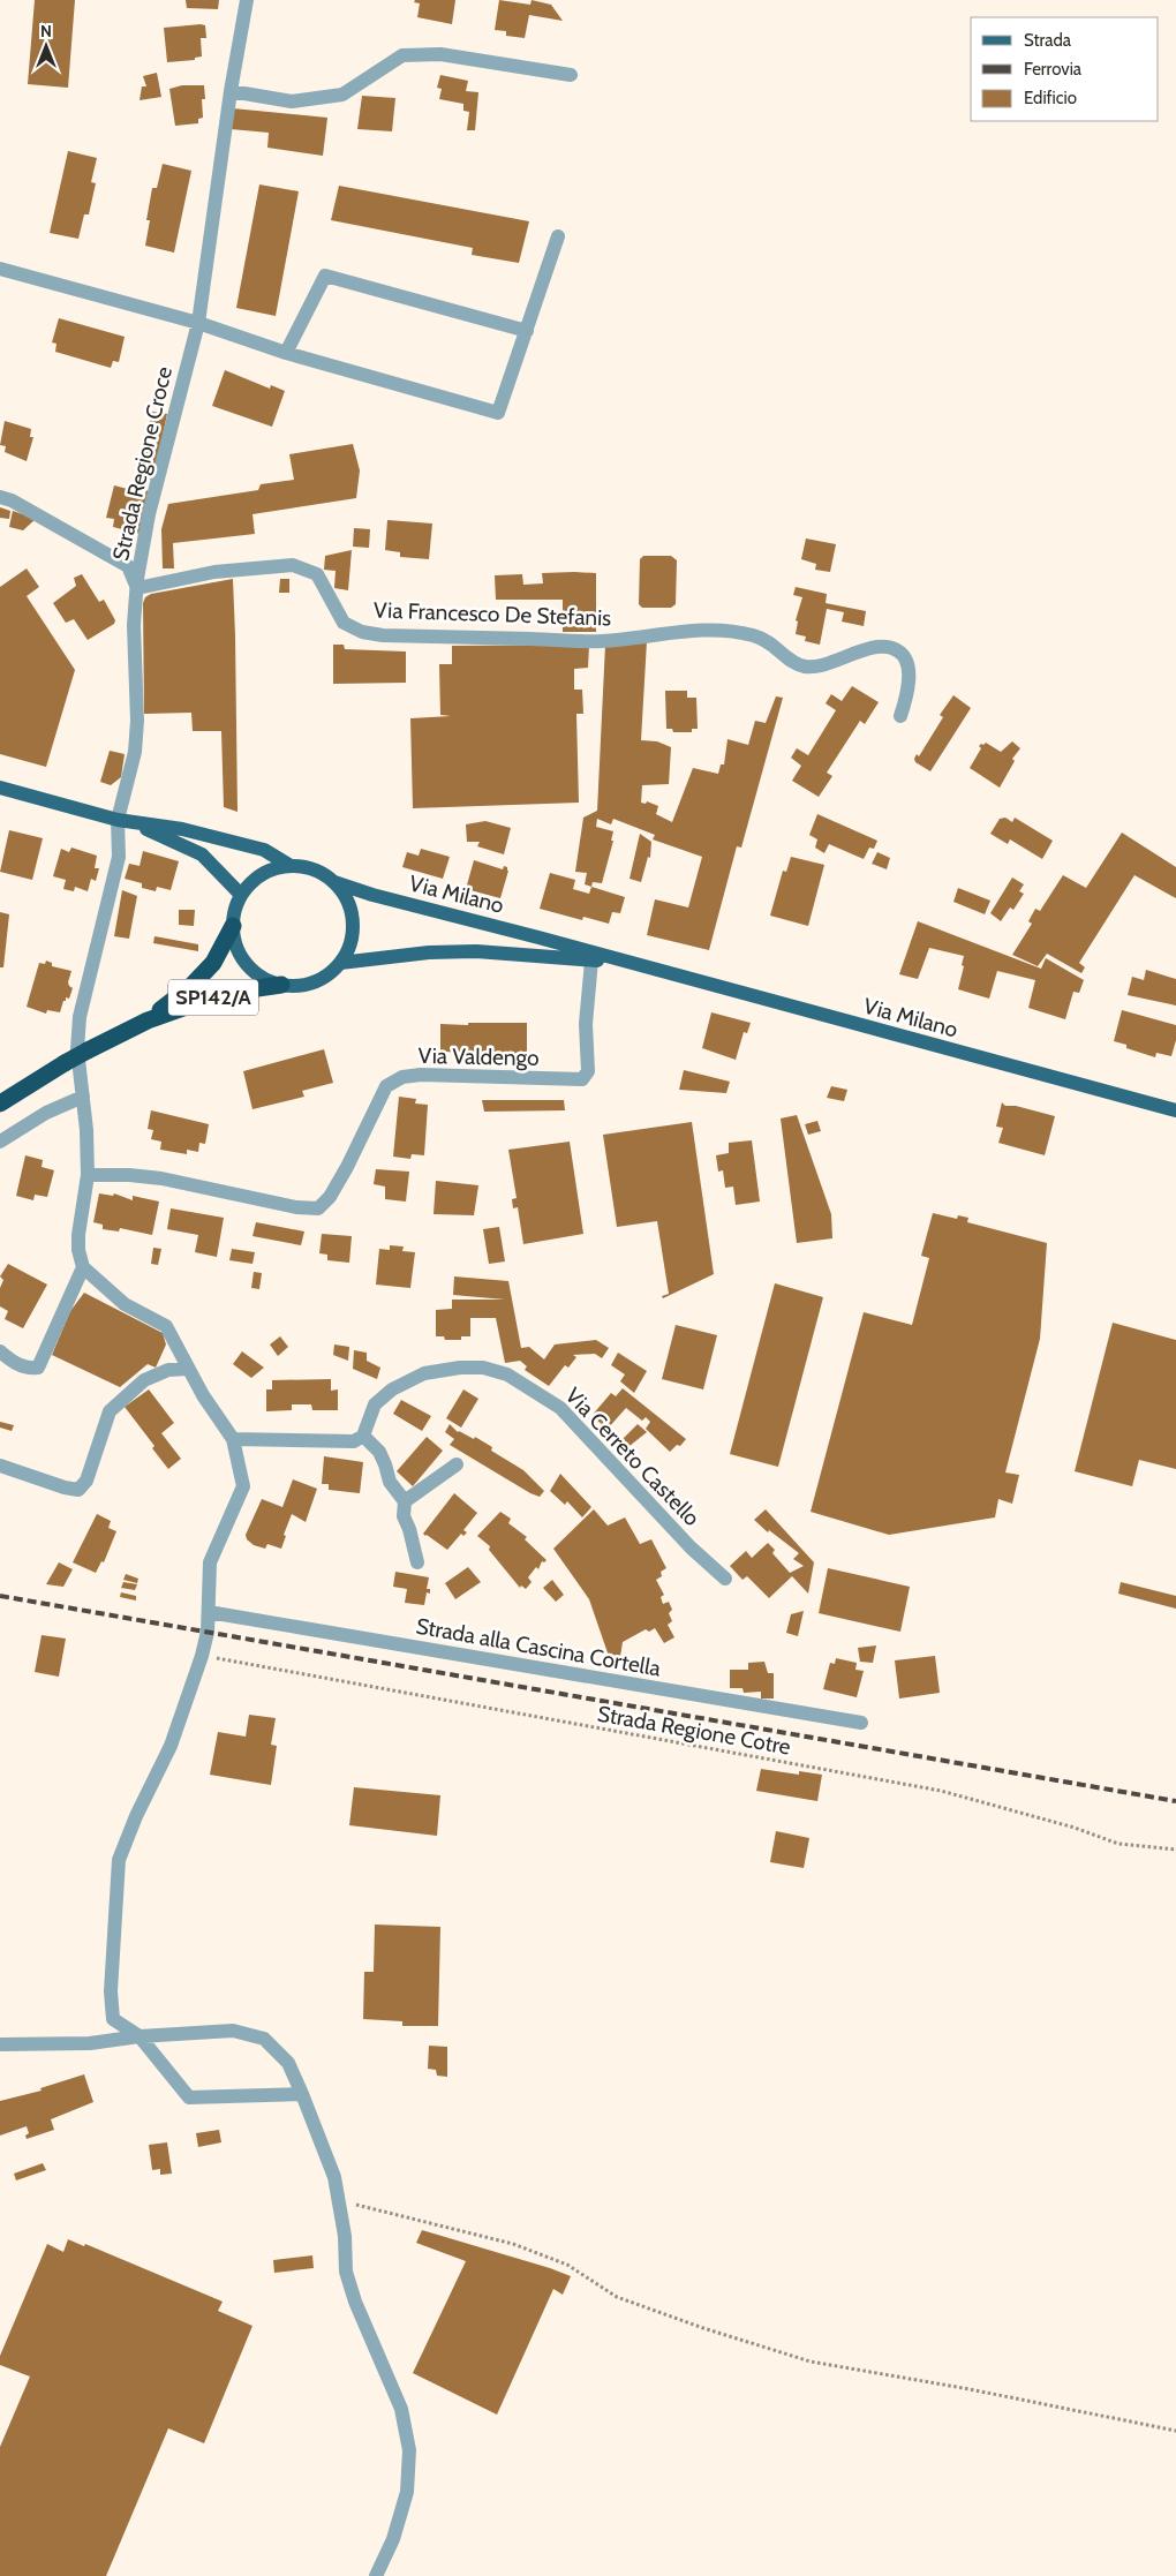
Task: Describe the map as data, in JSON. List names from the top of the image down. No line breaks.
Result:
{"streets":{"highway":["SP142/A"],"main road":["Via Milano"],"street":["Strada Regione Croce","Via Francesco De Stefanis","Via Valdengo","Via Cerreto Castello","Strada alla Cascina Cortella"],"path":["Strada Regione Cotre"]},"crossings":[["Strada Regione Croce","Via Francesco De Stefanis"],["Via Milano","SP142/A"],["Via Milano","Via Valdengo"]],"legend":["Strada","Ferrovia","Edificio"],"north":"top"}
